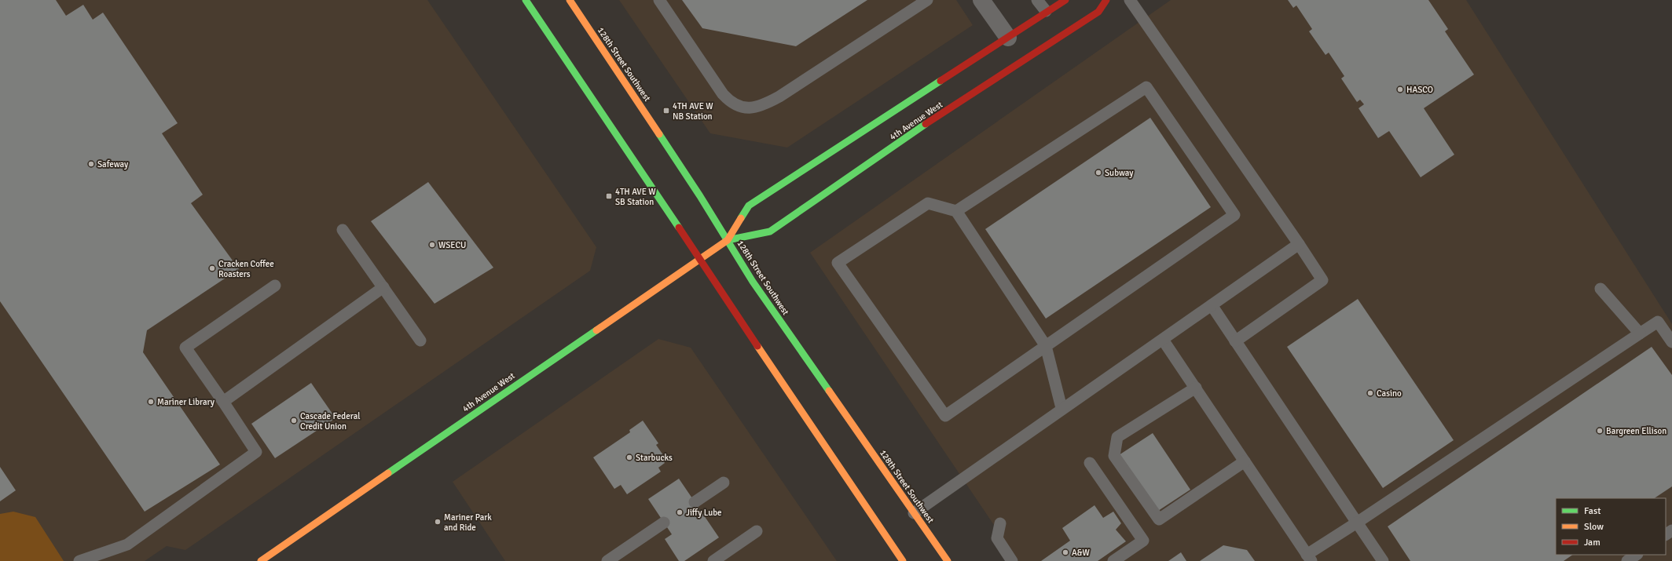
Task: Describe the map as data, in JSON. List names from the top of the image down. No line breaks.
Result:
{"streets":{"street":["128th Street Southwest","4th Avenue West"]},"crossings":[["128th Street Southwest","4th Avenue West"]],"places":{"other":["HASCO","Safeway","Subway","WSECU","Cracken Coffee Roasters","Casino","Mariner Library","Cascade Federal Credit Union","Bargreen Ellison","Starbucks","Jiffy Lube","Mariner Park and Ride","A&W"],"transit":["4TH AVE W NB Station","4TH AVE W SB Station"]},"legend":["Fast","Slow","Jam"]}
